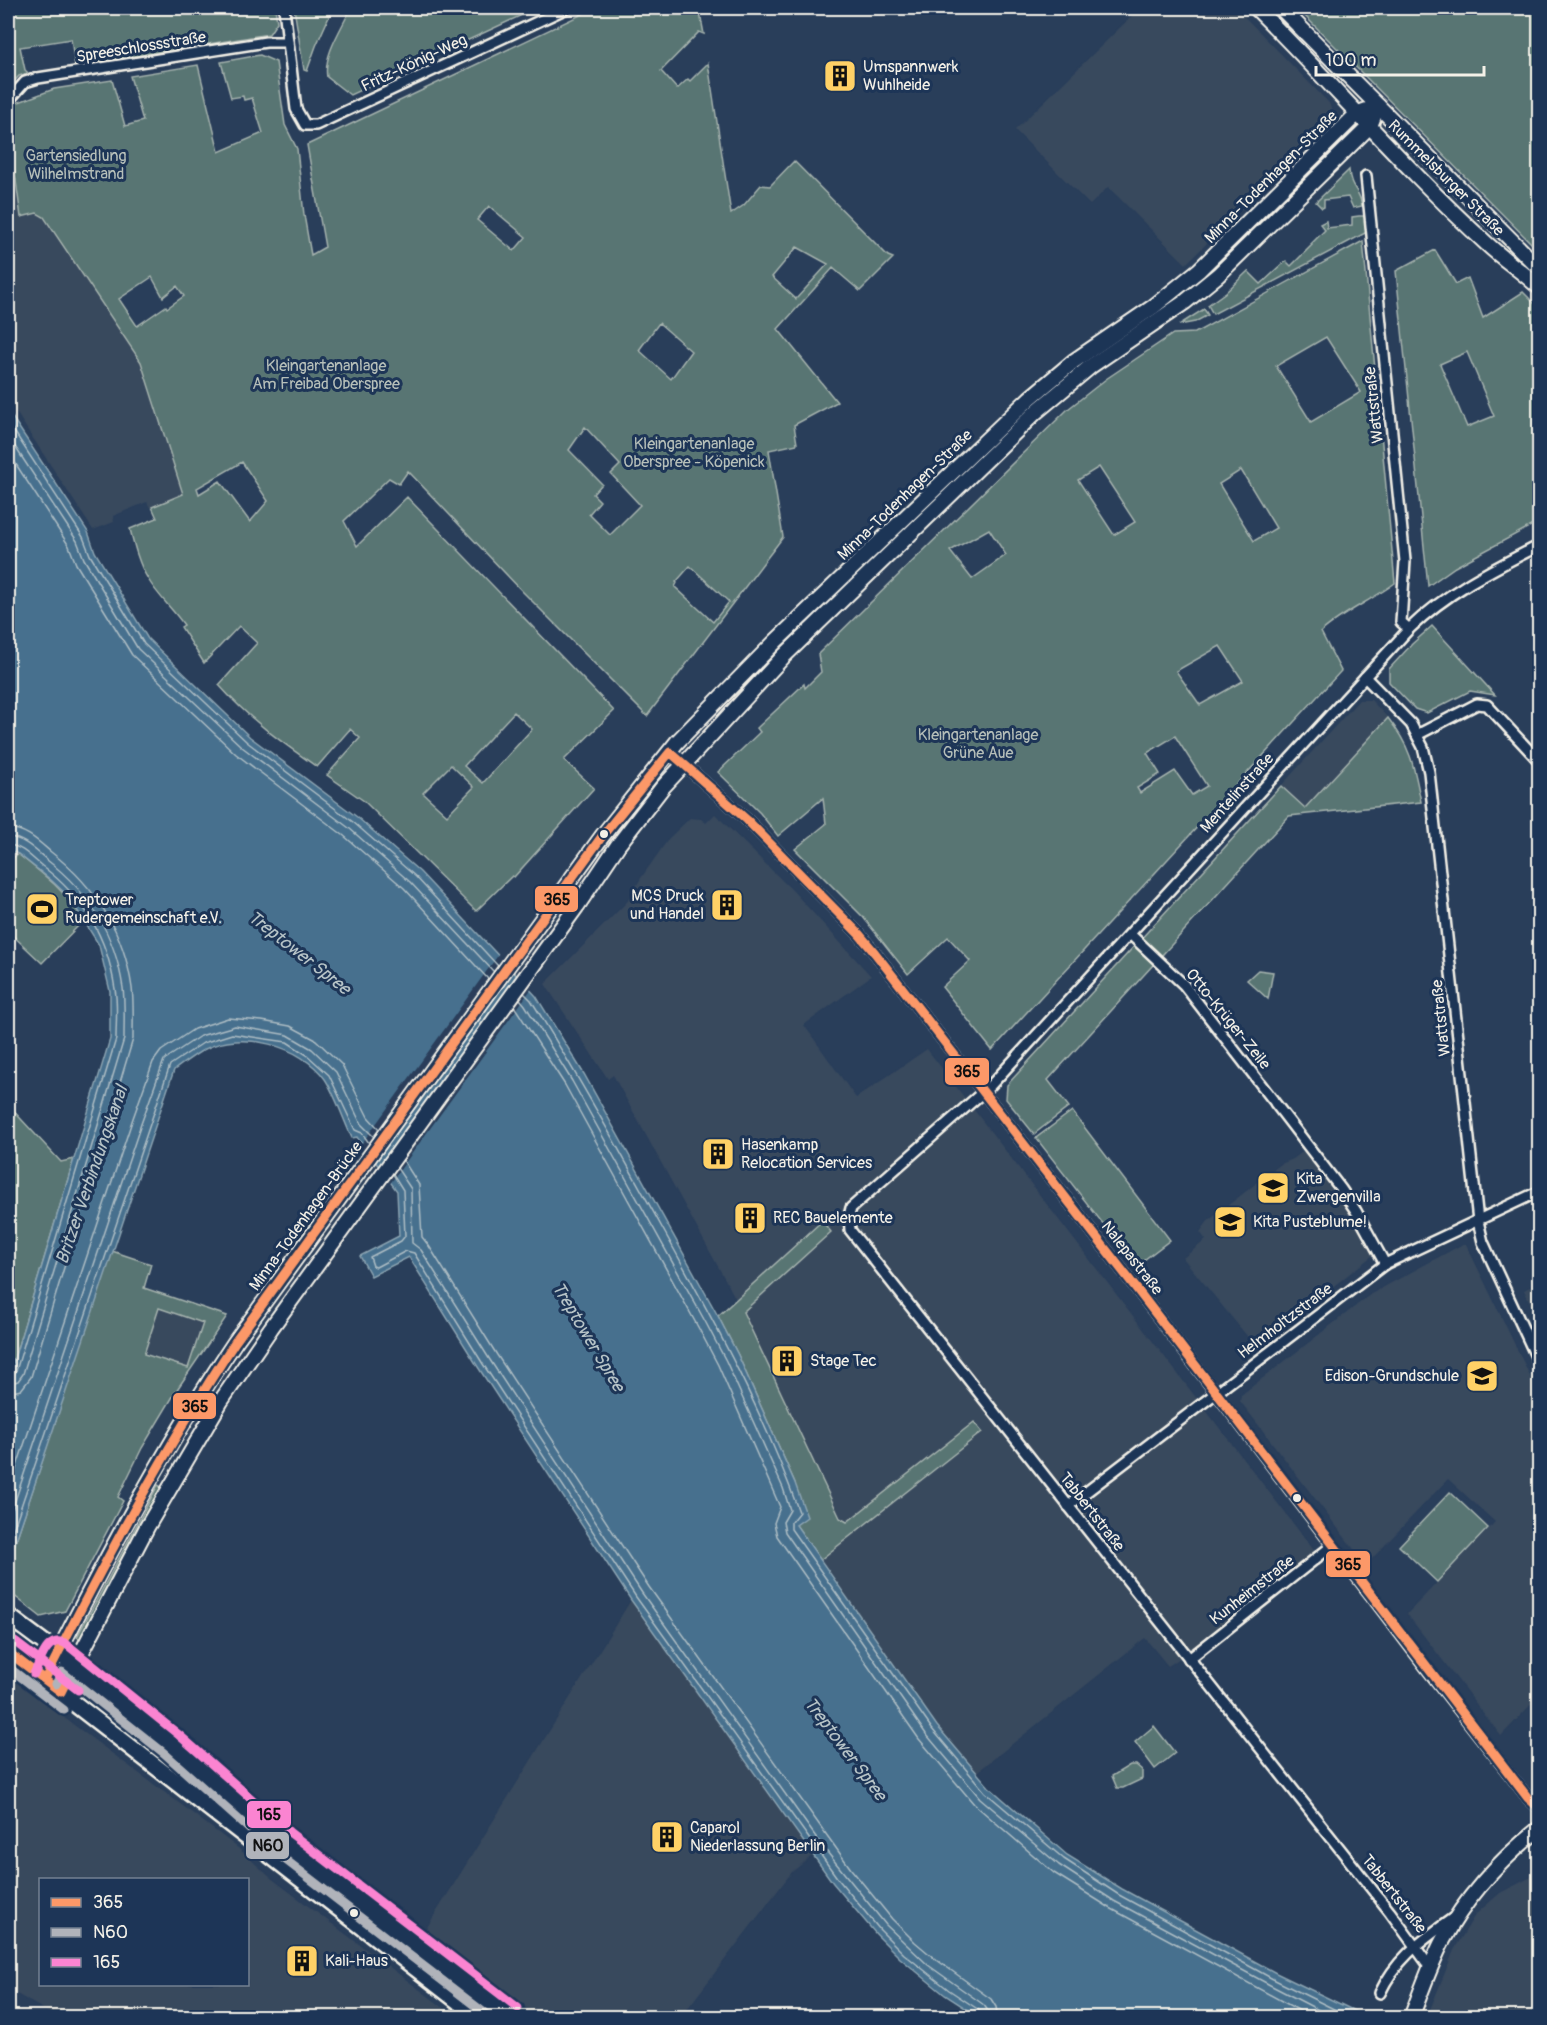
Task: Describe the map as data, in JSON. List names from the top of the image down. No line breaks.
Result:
{"streets":{"main road":["Minna-Todenhagen-Straße","Rummelsburger Straße","Minna-Todenhagen-Brücke"],"street":["Spreeschlossstraße","Fritz-König-Weg","Wattstraße","Mentelinstraße","Otto-Krüger-Zeile","Nalepastraße","Helmholtzstraße","Tabbertstraße","Kunheimstraße"]},"crossings":[["Spreeschlossstraße","Fritz-König-Weg"],["Minna-Todenhagen-Straße","Rummelsburger Straße"],["Minna-Todenhagen-Straße","Minna-Todenhagen-Brücke"],["Minna-Todenhagen-Straße","Nalepastraße"],["Wattstraße","Mentelinstraße"],["Wattstraße","Helmholtzstraße"],["Mentelinstraße","Otto-Krüger-Zeile"],["Mentelinstraße","Nalepastraße"],["Mentelinstraße","Tabbertstraße"],["Otto-Krüger-Zeile","Helmholtzstraße"],["Nalepastraße","Helmholtzstraße"],["Nalepastraße","Tabbertstraße"],["Nalepastraße","Kunheimstraße"],["Helmholtzstraße","Tabbertstraße"],["Tabbertstraße","Kunheimstraße"]],"water":["Treptower Spree","Britzer Verbindungskanal"],"parks":["Gartensiedlung Wilhelmstrand","Kleingartenanlage Am Freibad Oberspree","Kleingartenanlage Oberspree - Köpenick","Kleingartenanlage Grüne Aue"],"places":{"building":["Umspannwerk Wuhlheide","MCS Druck und Handel","Hasenkamp Relocation Services","REC Bauelemente","Stage Tec","Caparol Niederlassung Berlin","Kali-Haus"],"sports":["Treptower Rudergemeinschaft e.V."],"school or university":["Kita Zwergenvilla","Kita Pusteblume!","Edison-Grundschule"]},"lines":["transit line 365","transit line 165","transit line N60"],"legend":["365","N60","165"],"scale_bar":"100 m"}
